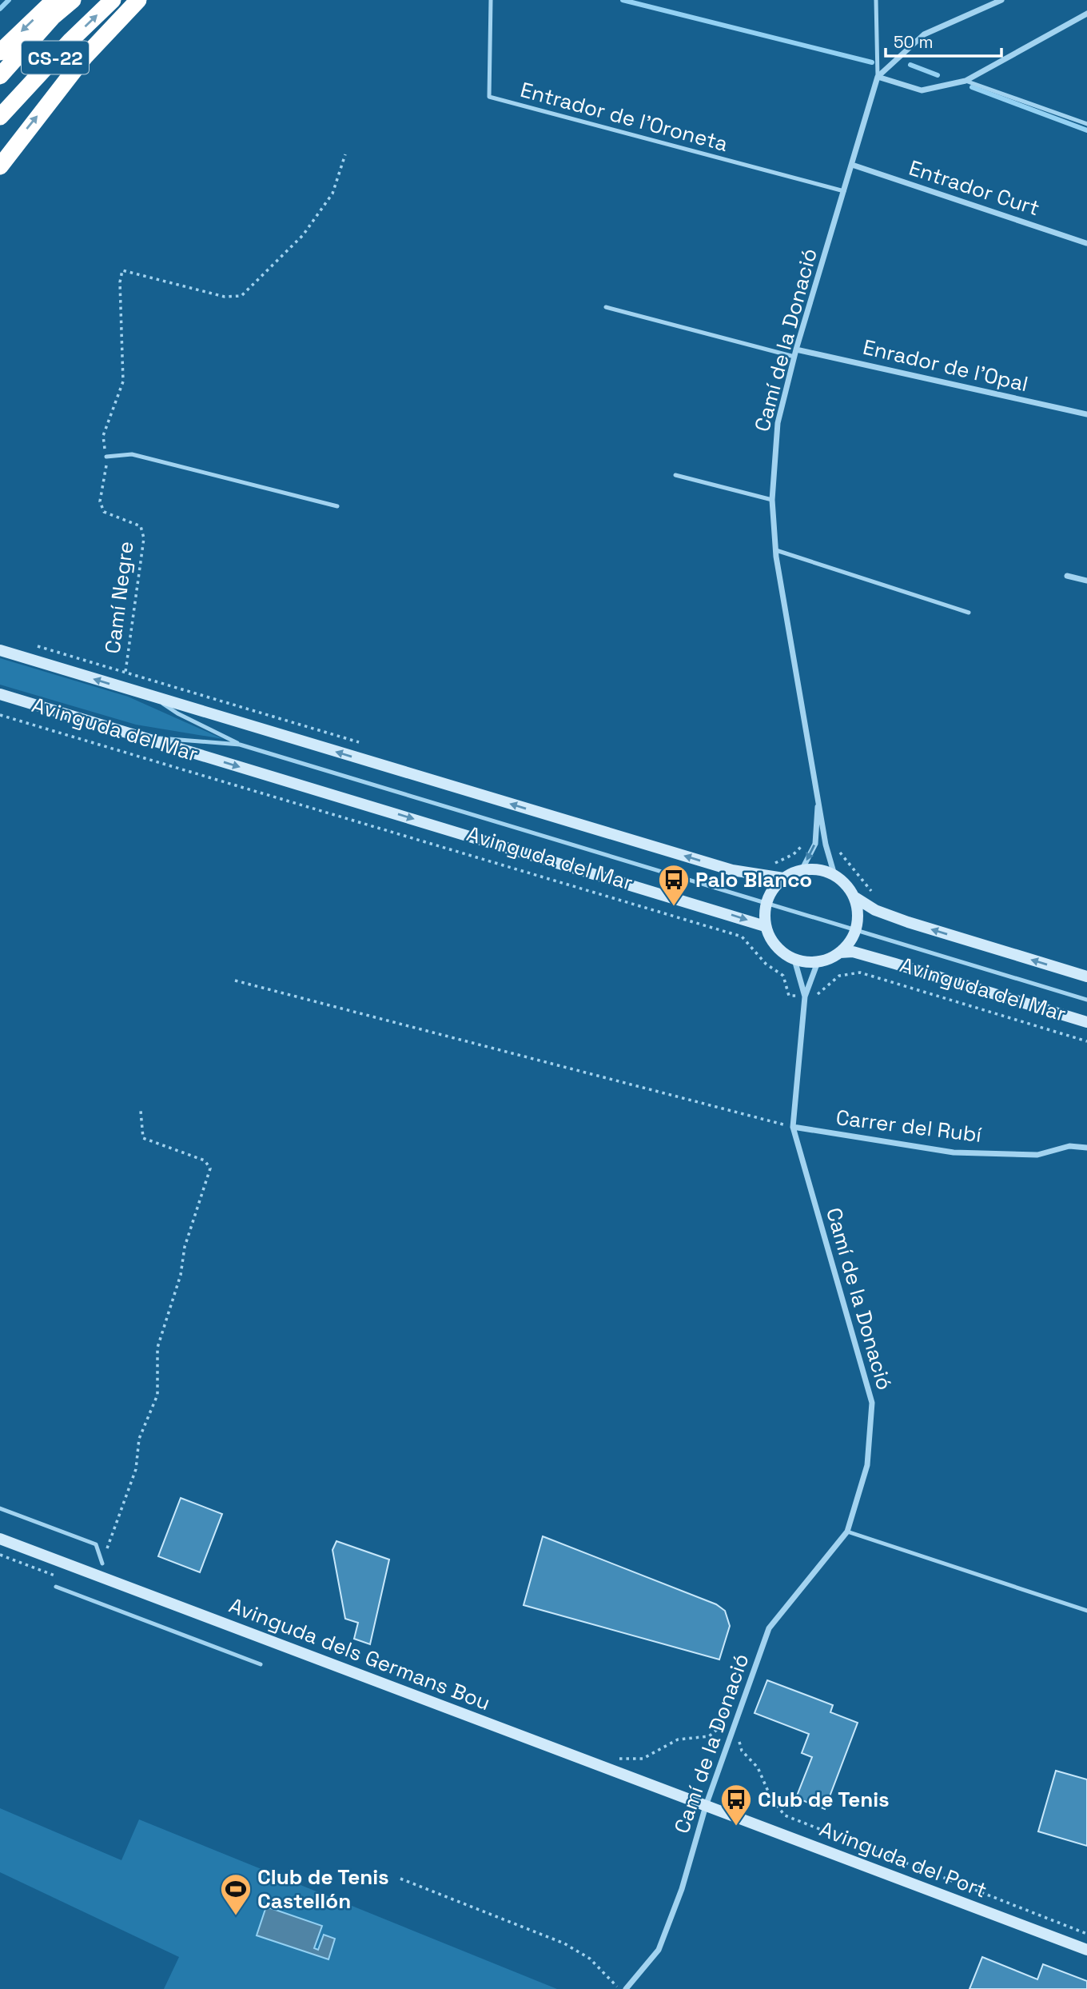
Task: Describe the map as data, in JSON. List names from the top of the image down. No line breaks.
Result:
{"streets":{"highway":["CS-22"],"main road":["Avinguda del Mar","Avinguda dels Germans Bou","Avinguda del Port"],"street":["Entrador Curt","Camí de la Donació","Enrador de l'Opal","Carrer del Rubí"],"lane":["Entrador de l'Oroneta"],"path":["Camí Negre"]},"crossings":[["Entrador de l'Oroneta","Camí de la Donació"],["Entrador Curt","Camí de la Donació"],["Camí de la Donació","Enrador de l'Opal"],["Camí de la Donació","Avinguda del Mar"],["Camí de la Donació","Carrer del Rubí"],["Camí de la Donació","Avinguda dels Germans Bou"],["Camí de la Donació","Avinguda del Port"],["Camí Negre","Avinguda del Mar"],["Avinguda dels Germans Bou","Avinguda del Port"]],"places":{"bus stop":["Palo Blanco","Club de Tenis"],"sports":["Club de Tenis Castellón"]},"scale_bar":"50 m"}
